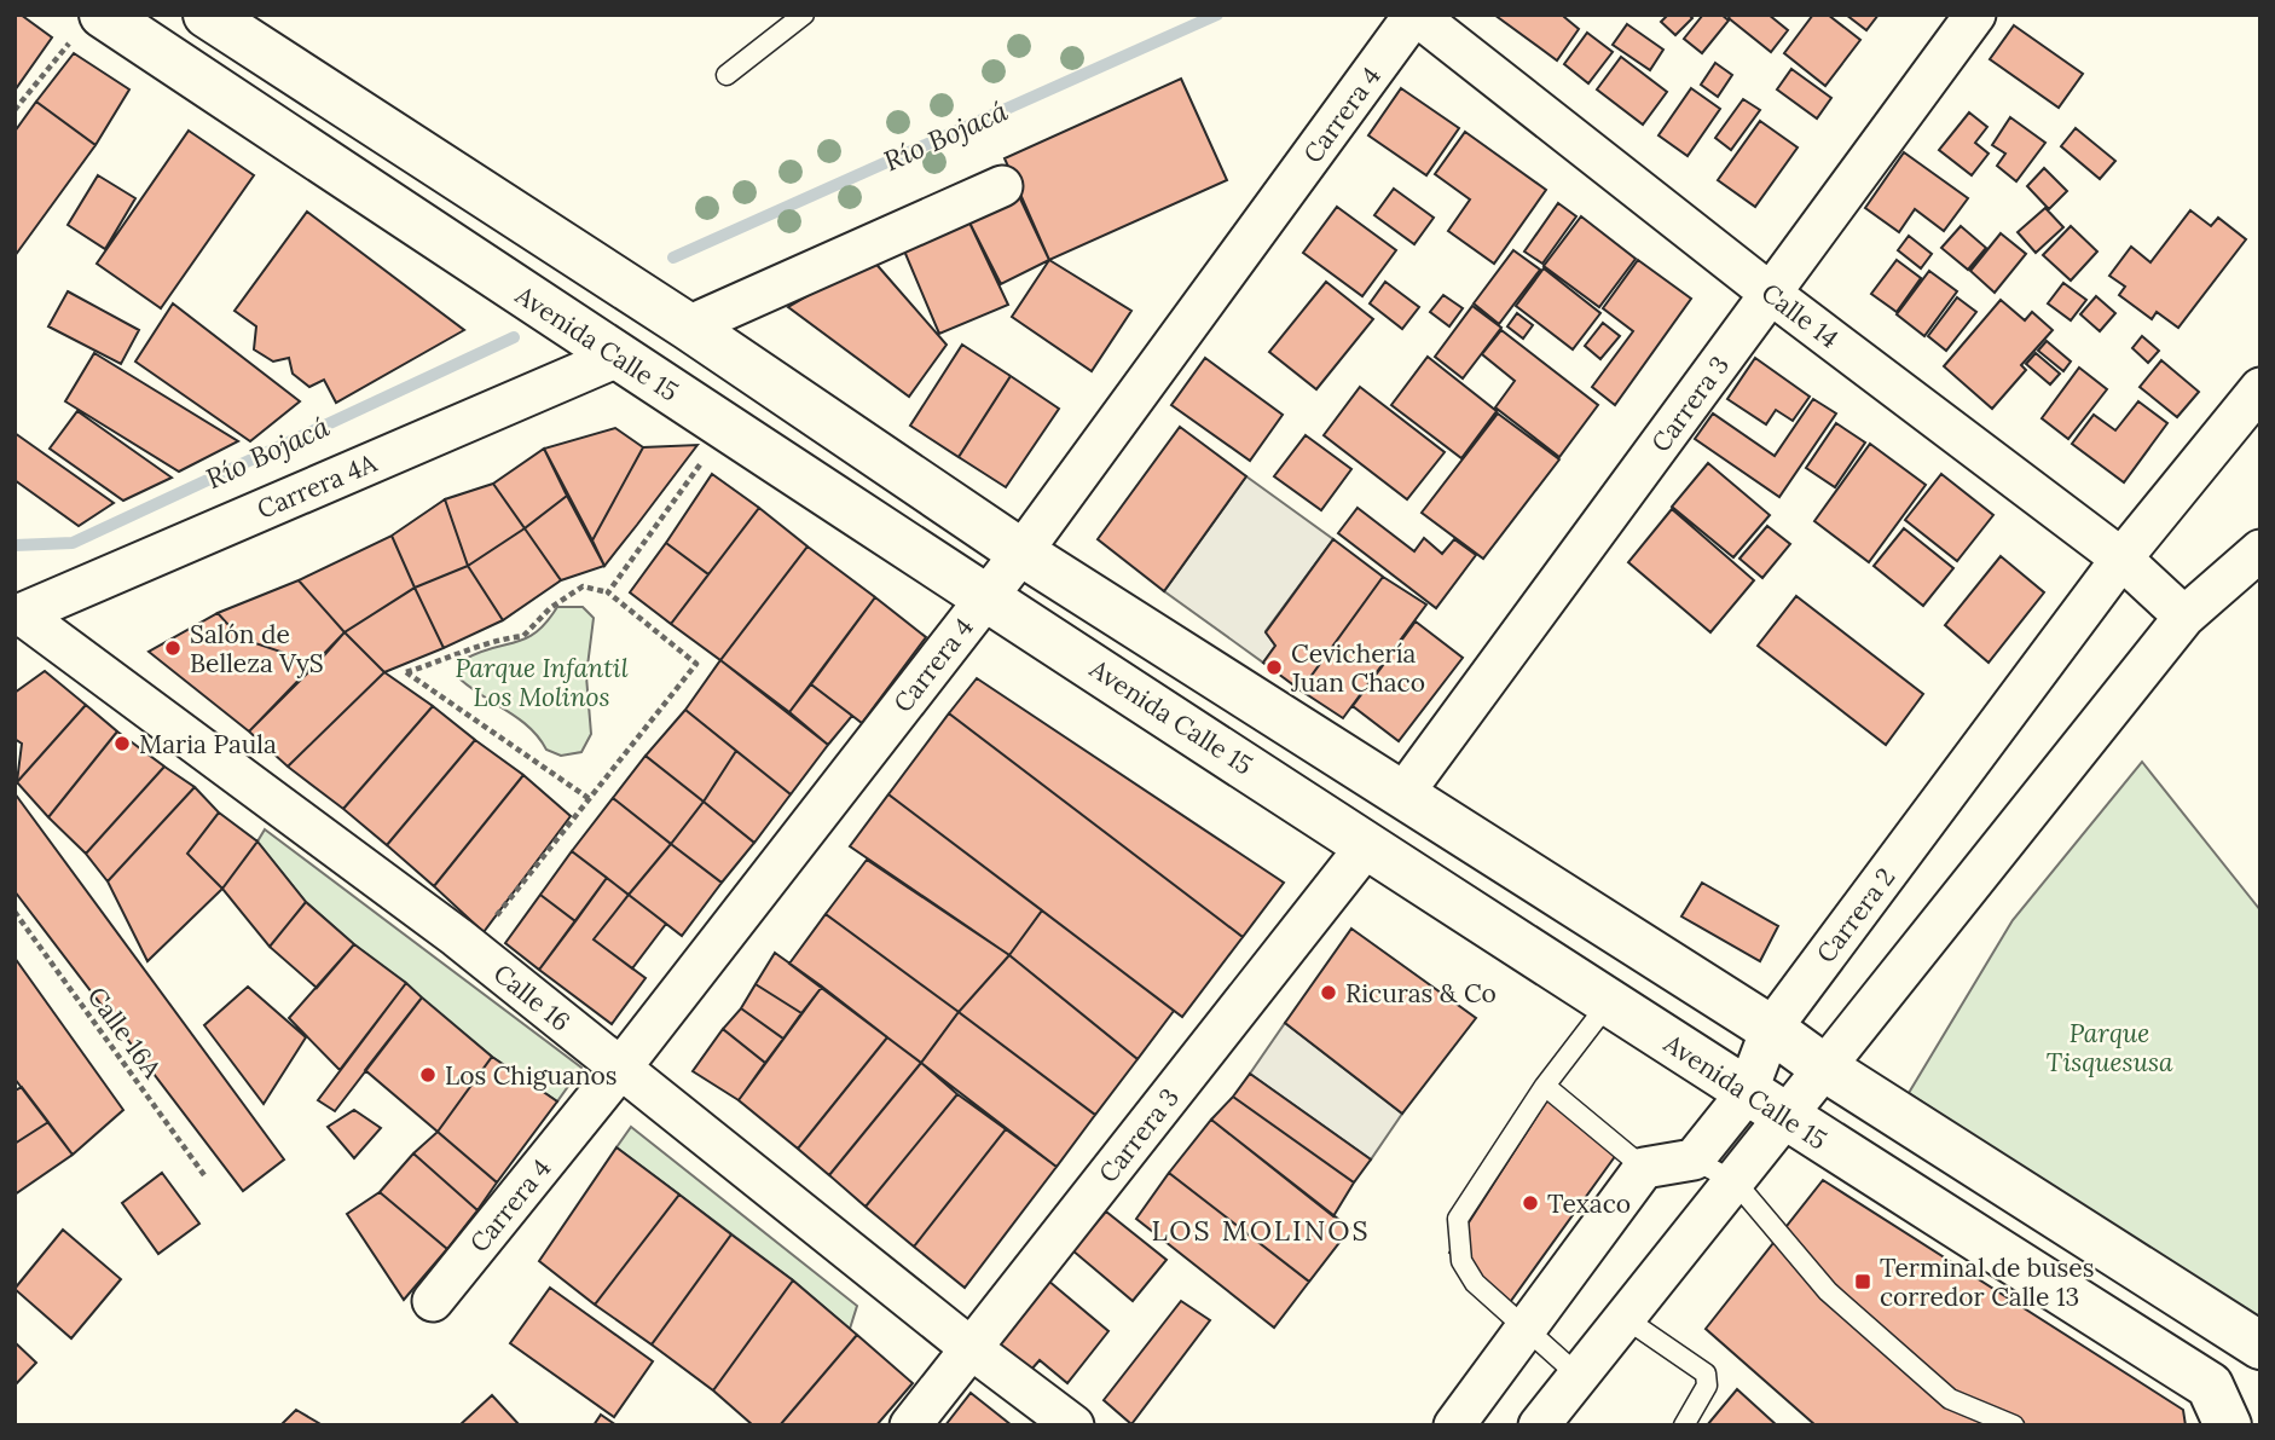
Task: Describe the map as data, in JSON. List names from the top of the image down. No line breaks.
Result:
{"streets":{"main road":["Avenida Calle 15"],"street":["Carrera 4","Calle 14","Carrera 3","Carrera 4A","Carrera 2","Calle 16"],"path":["Calle 16A"]},"crossings":[["Carrera 4","Calle 14"],["Carrera 4","Avenida Calle 15"],["Carrera 4","Calle 16"],["Calle 14","Carrera 3"],["Calle 14","Carrera 2"],["Avenida Calle 15","Carrera 3"],["Avenida Calle 15","Carrera 4A"],["Avenida Calle 15","Carrera 2"],["Carrera 3","Calle 16"],["Carrera 4A","Calle 16"]],"districts":["LOS MOLINOS"],"water":["Río Bojacá"],"parks":["Parque Infantil Los Molinos","Parque Tisquesusa"],"places":{"other":["Salón de Belleza VyS","Cevichería Juan Chaco","Maria Paula","Ricuras & Co","Los Chiguanos","Texaco"],"transit":["Terminal de buses corredor Calle 13"]}}
